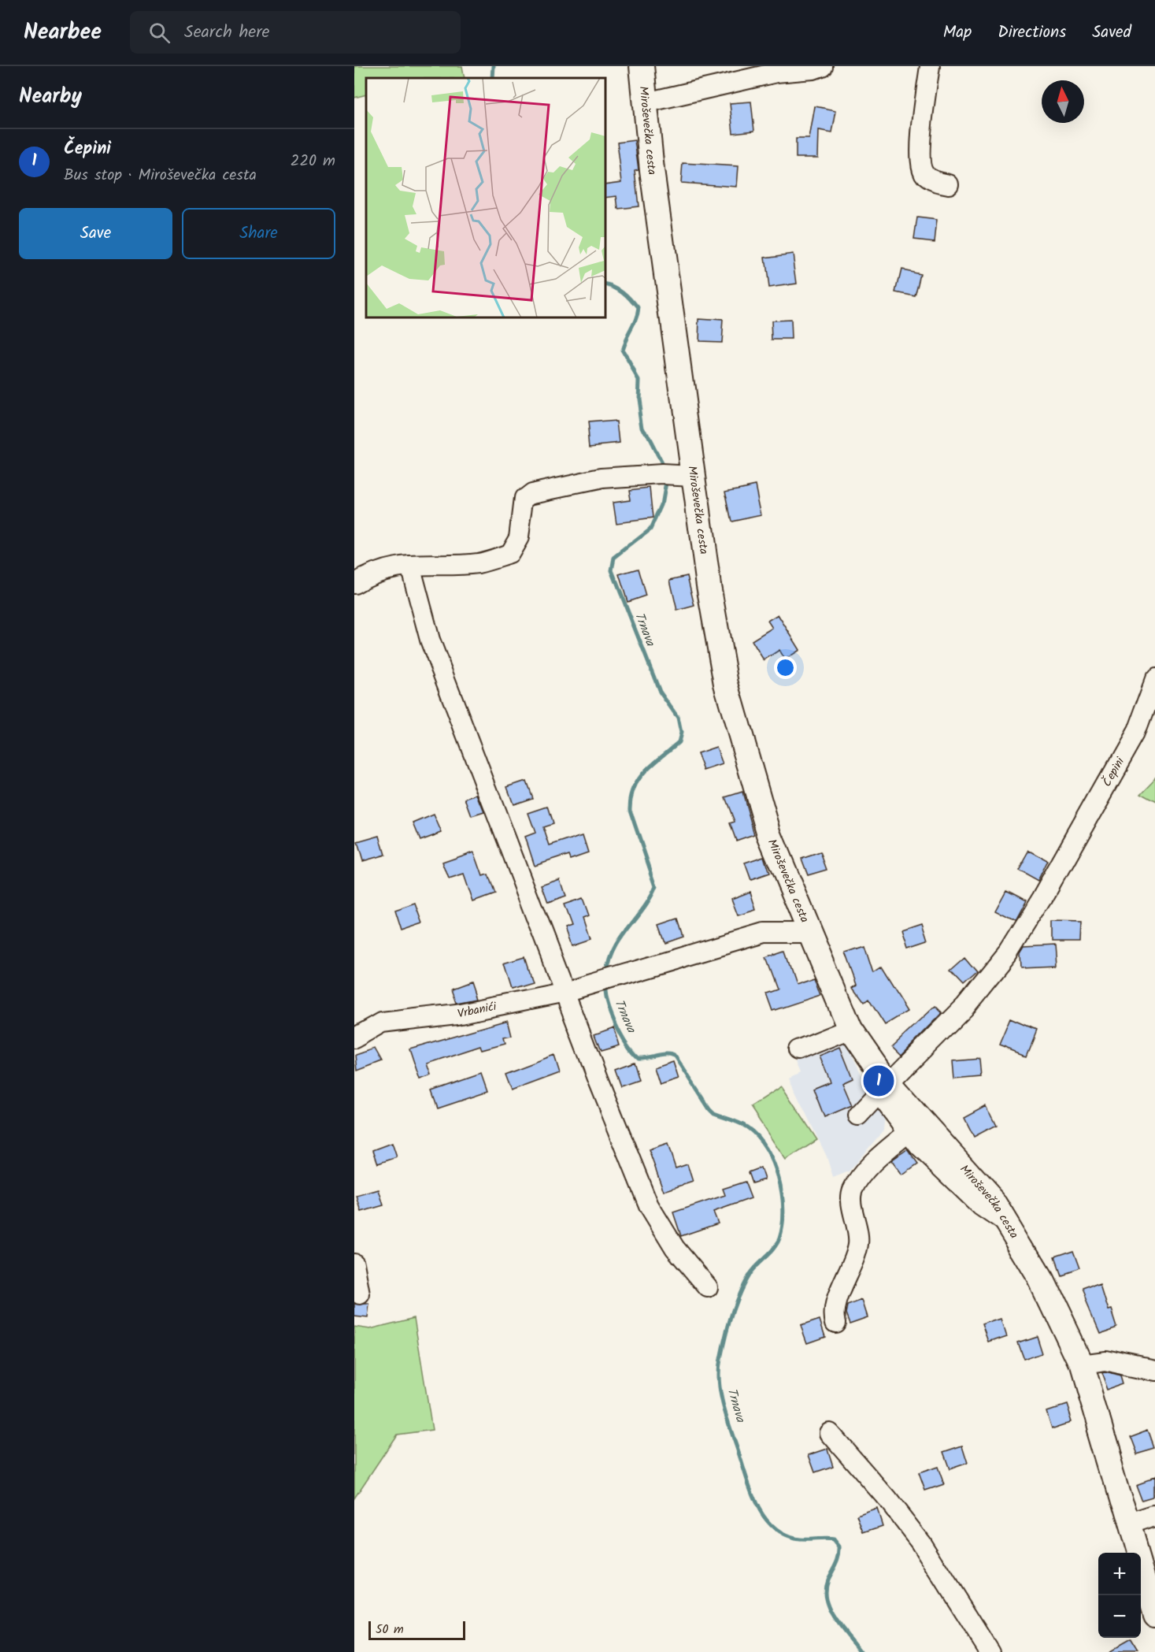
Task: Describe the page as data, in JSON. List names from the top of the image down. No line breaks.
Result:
{"streets":{"main road":["Miroševečka cesta"],"street":["Čepini","Vrbanići"]},"crossings":[["Miroševečka cesta","Čepini"],["Miroševečka cesta","Vrbanići"]],"water":["Trnava"],"scale_bar":"50 m","north":"top","page":{"header":"Nearbee","search":"Search here","nav":["Map","Directions","Saved"],"heading":"Nearby","list":[{"mark":"1","name":"Čepini","note":"Bus stop · Miroševečka cesta","value":"220 m"}],"buttons":["Save","Share"],"pins":"1","map_buttons":["+","−"],"scale":"50 m"}}
